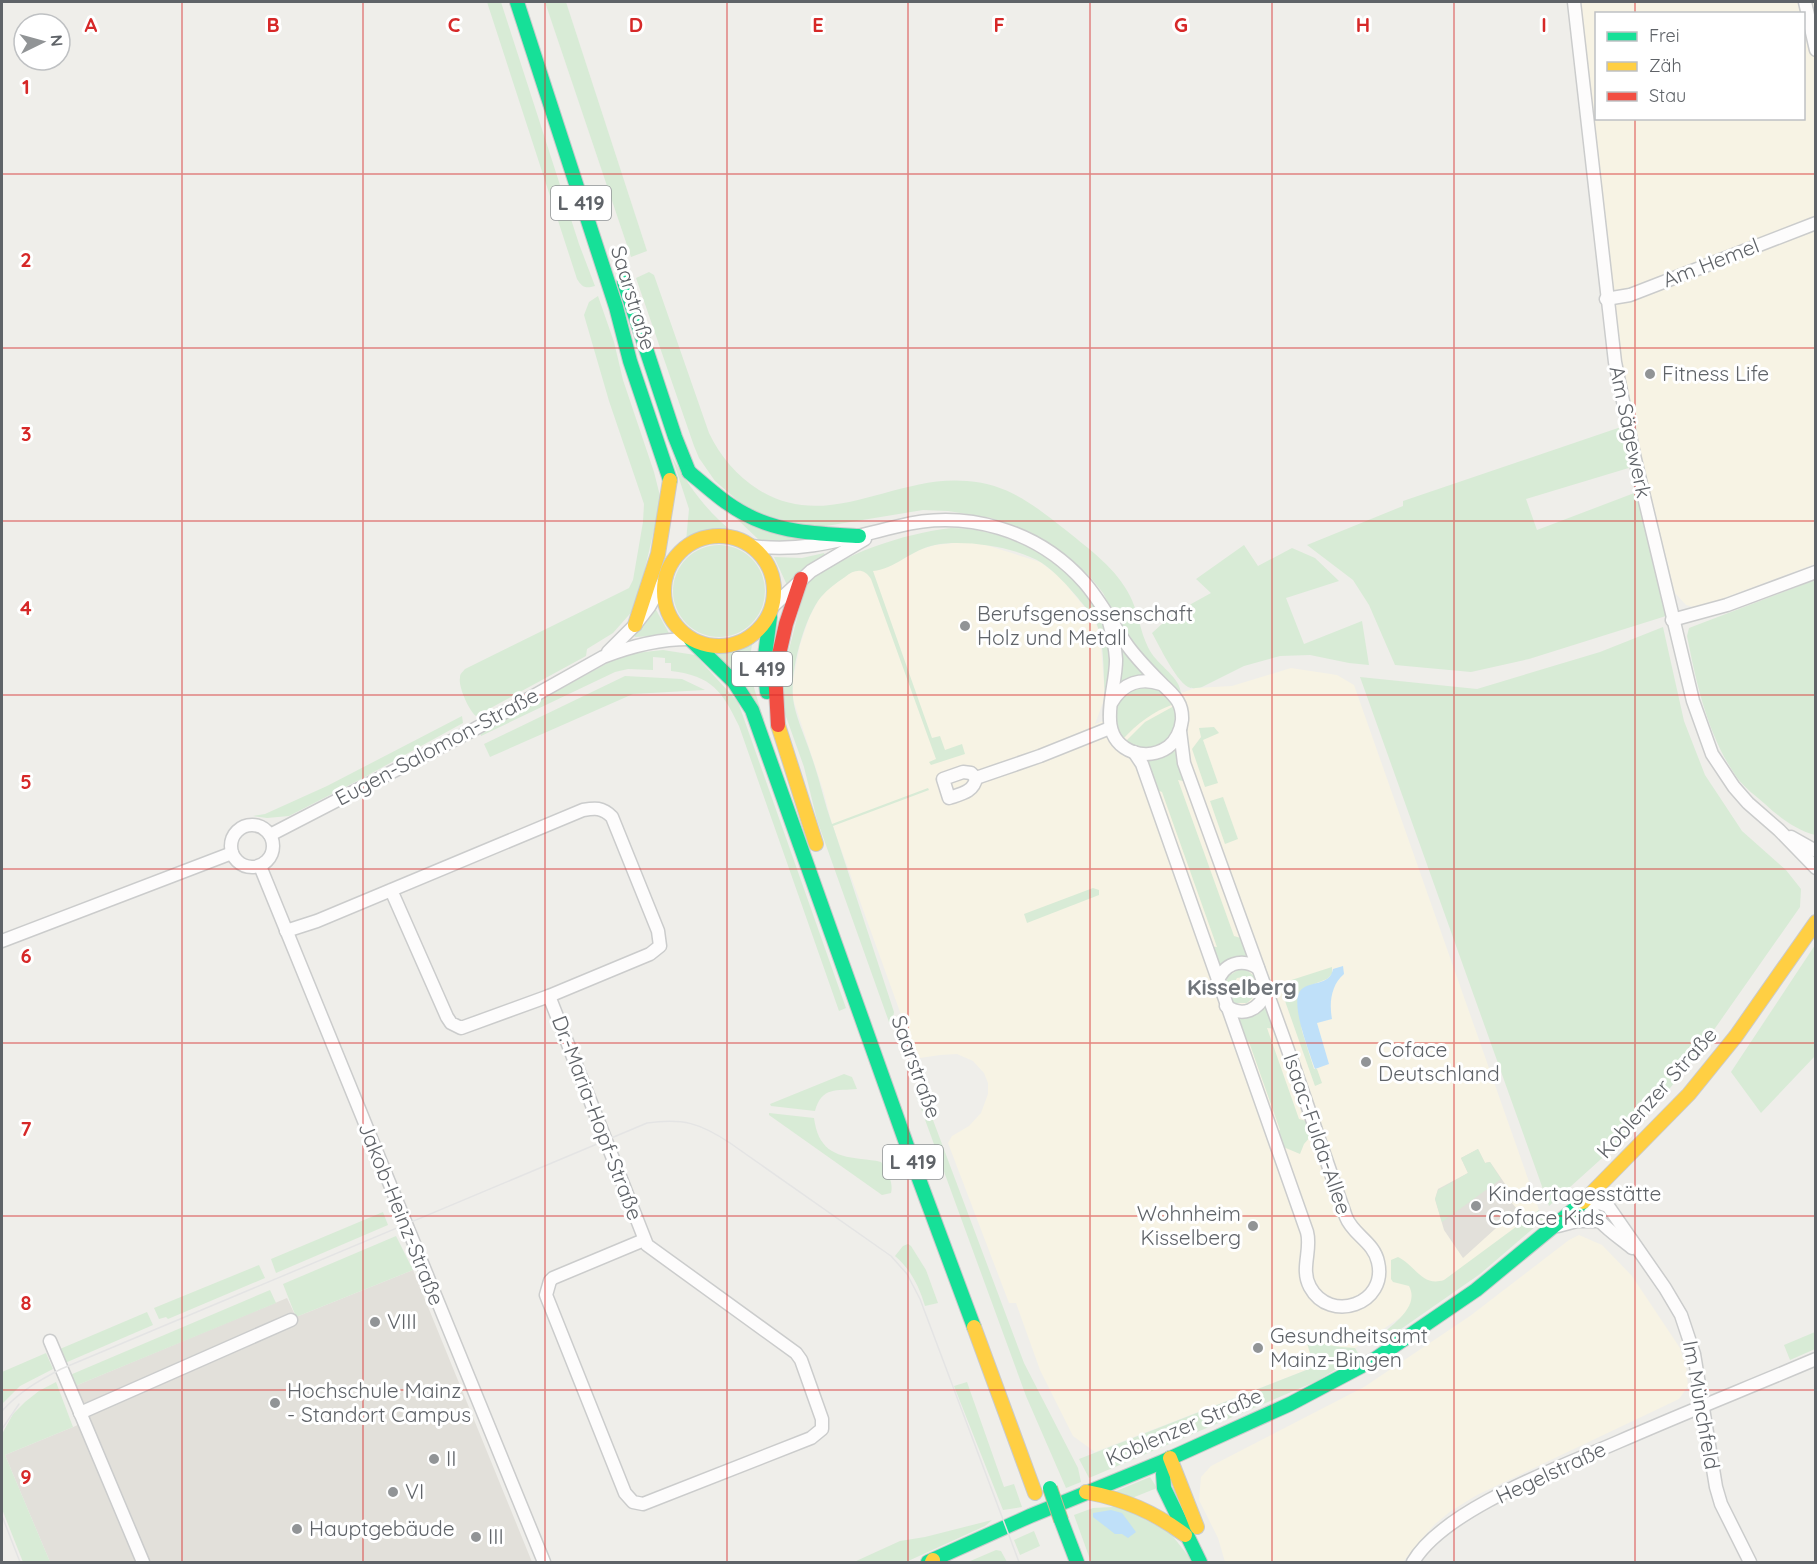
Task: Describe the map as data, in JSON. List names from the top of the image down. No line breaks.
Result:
{"streets":{"main road":["L 419","Saarstraße","Koblenzer Straße"],"street":["Am Hemel","Am Sägewerk","Eugen-Salomon-Straße","Dr.-Maria-Hopf-Straße","Isaac-Fulda-Allee","Jakob-Heinz-Straße","Im Münchfeld","Hegelstraße"]},"crossings":[["L 419","Saarstraße"],["L 419","Eugen-Salomon-Straße"],["L 419","Isaac-Fulda-Allee"],["Am Hemel","Am Sägewerk"],["Saarstraße","Eugen-Salomon-Straße"],["Saarstraße","Isaac-Fulda-Allee"],["Eugen-Salomon-Straße","Isaac-Fulda-Allee"],["Eugen-Salomon-Straße","Jakob-Heinz-Straße"],["Koblenzer Straße","Im Münchfeld"],["Dr.-Maria-Hopf-Straße","Jakob-Heinz-Straße"],["Im Münchfeld","Hegelstraße"]],"districts":["Kisselberg"],"places":["Fitness Life","Berufsgenossenschaft Holz und Metall","Coface Deutschland","Kindertagesstätte Coface Kids","Wohnheim Kisselberg","VIII","Gesundheitsamt Mainz-Bingen","Hochschule Mainz - Standort Campus","II","VI","Hauptgebäude","III"],"legend":["Frei","Zäh","Stau"],"north":"right","grid":{"columns":["A","B","C","D","E","F","G","H","I"],"rows":["1","2","3","4","5","6","7","8","9"]}}
